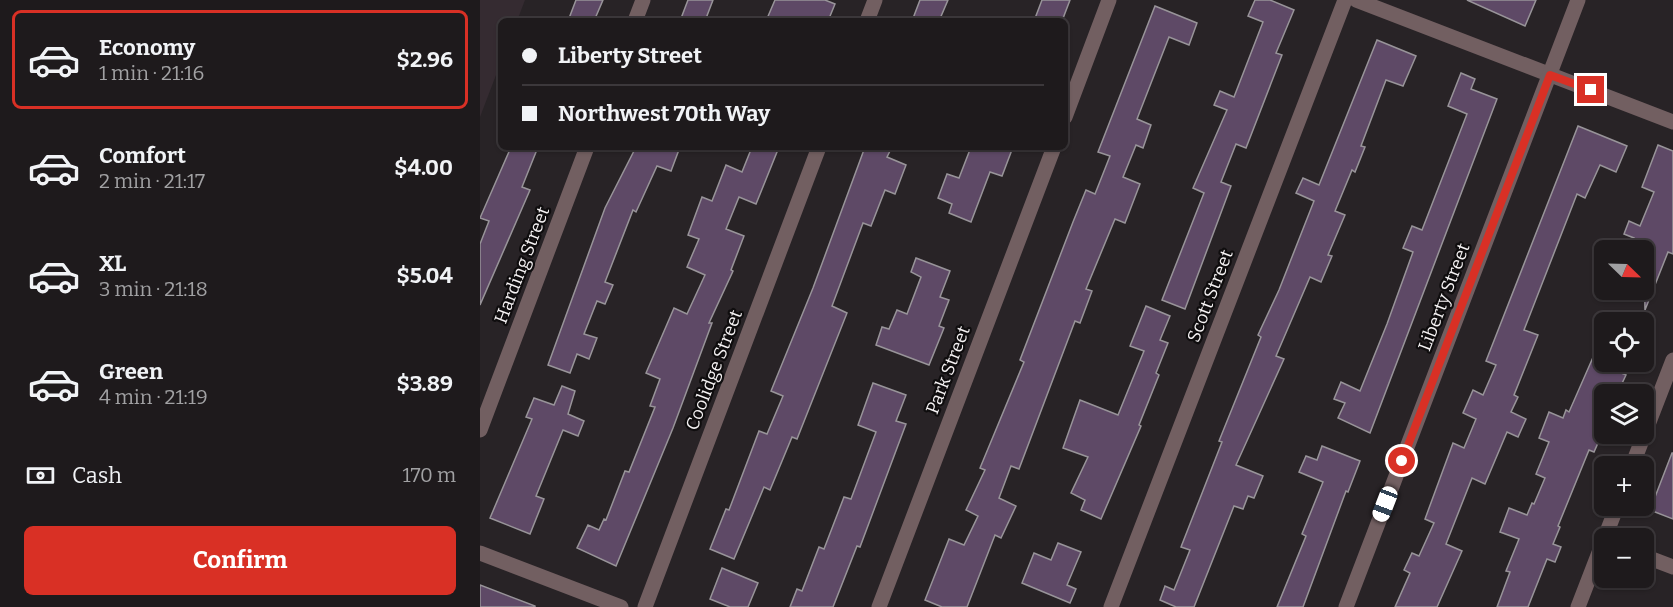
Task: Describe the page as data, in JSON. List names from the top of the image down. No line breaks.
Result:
{"streets":{"street":["Harding Street","Scott Street","Liberty Street","Coolidge Street","Park Street"]},"north":"bottom right","page":{"list":[{"name":"Economy","note":"1 min · 21:16","value":"$2.96"},{"name":"Comfort","note":"2 min · 21:17","value":"$4.00"},{"name":"XL","note":"3 min · 21:18","value":"$5.04"},{"name":"Green","note":"4 min · 21:19","value":"$3.89"}],"banner":["Liberty Street","Northwest 70th Way"],"map_buttons":["+","−"],"pay":["Cash","170 m"],"buttons":"Confirm"}}
